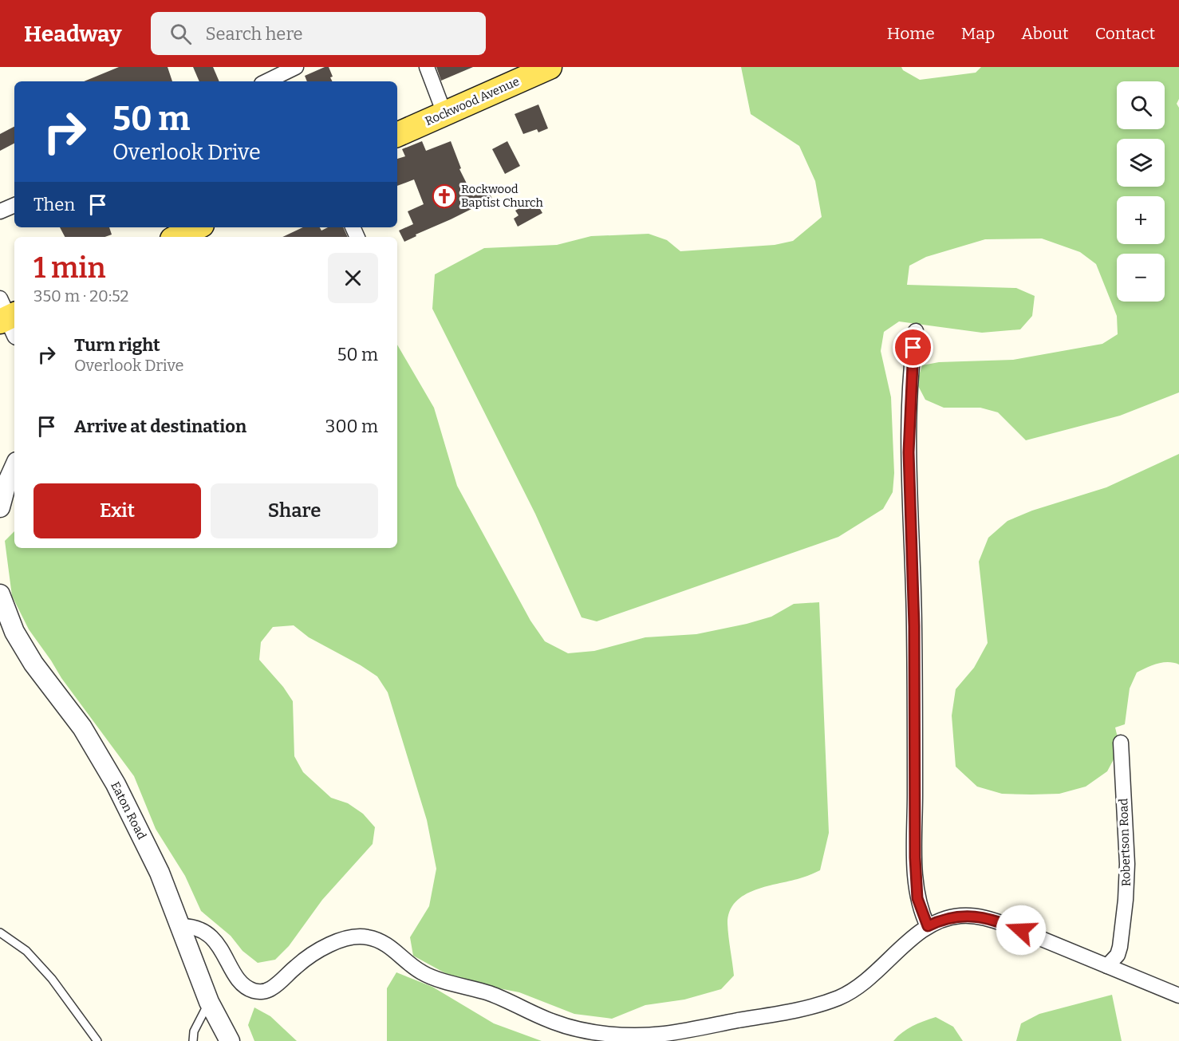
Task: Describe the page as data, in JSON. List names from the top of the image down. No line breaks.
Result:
{"streets":{"main road":["Rockwood Avenue"],"street":["Eaton Road","Robertson Road"]},"places":{"church":["Rockwood Baptist Church"]},"page":{"header":"Headway","search":"Search here","nav":["Home","Map","About","Contact"],"map_buttons":["+","−"],"turn":["50 m","Overlook Drive"],"then":"Then","heading":["1 min","350 m · 20:52"],"list":[{"name":"Turn right","note":"Overlook Drive","value":"50 m"},{"name":"Arrive at destination","value":"300 m"}],"buttons":["Exit","Share"]}}
